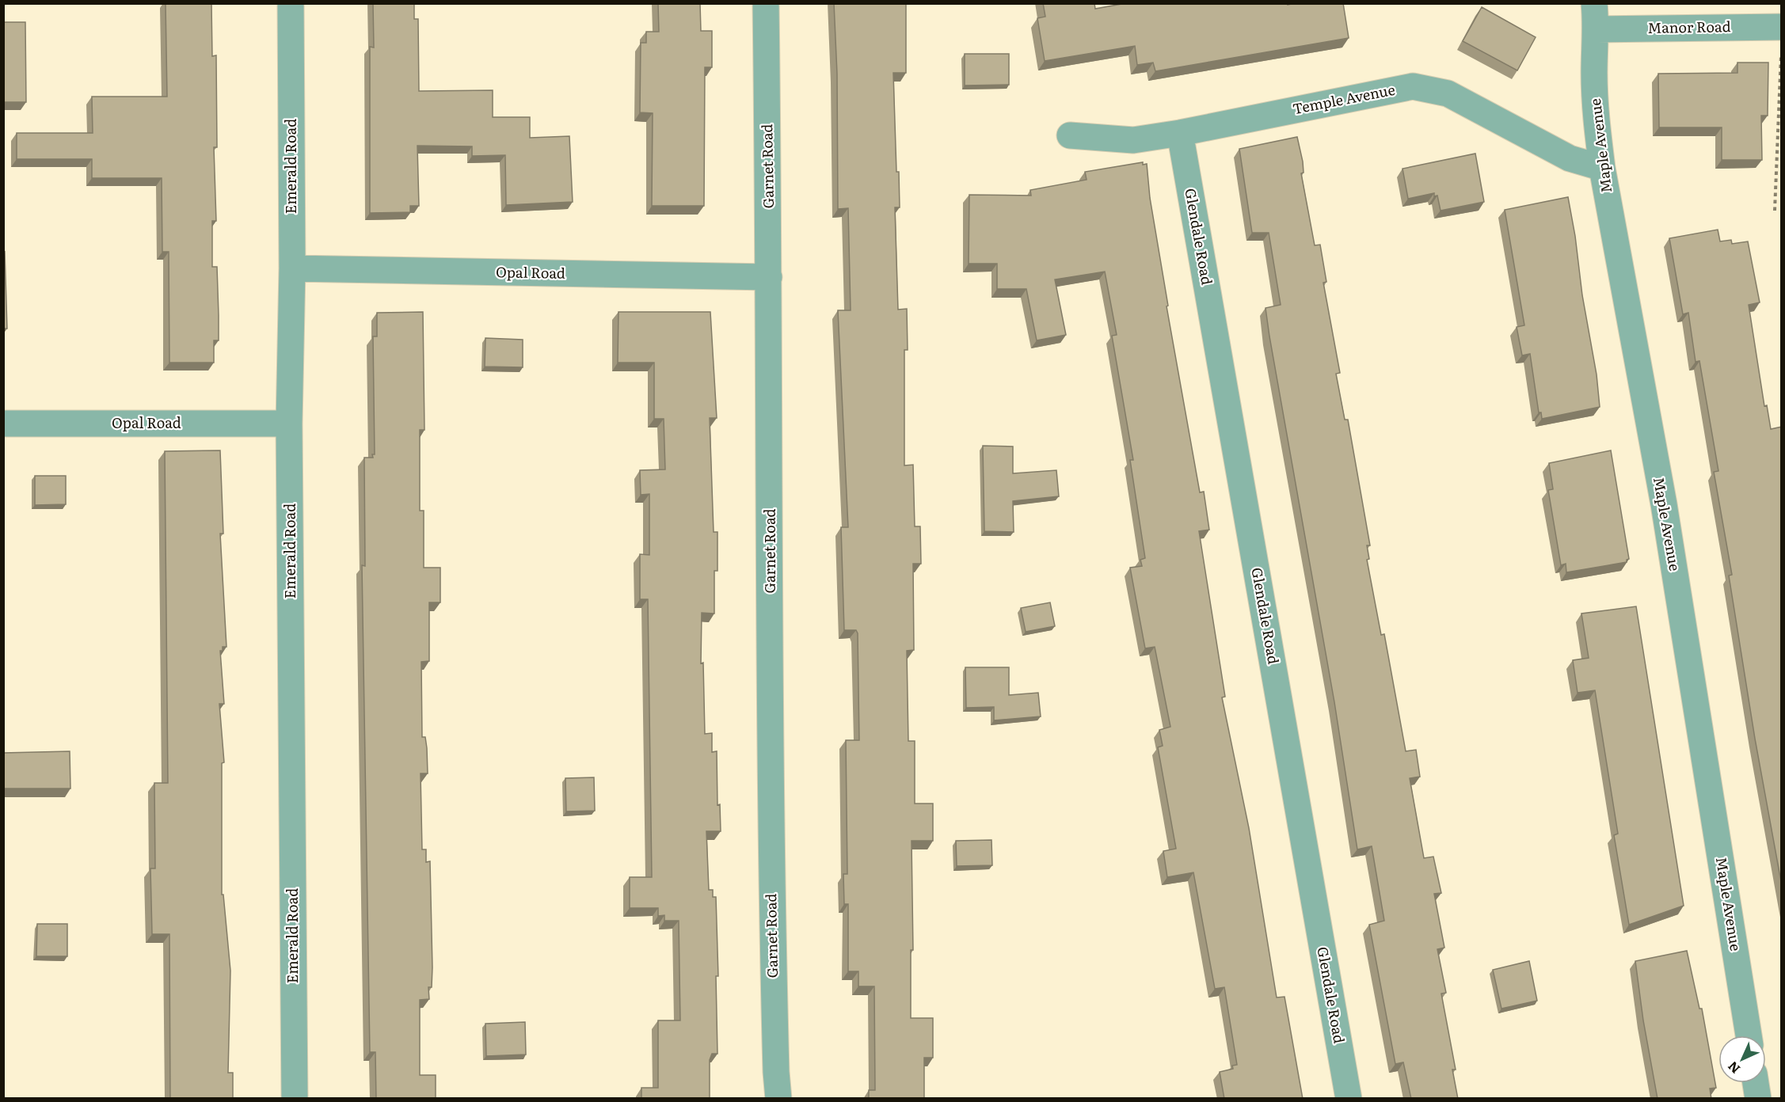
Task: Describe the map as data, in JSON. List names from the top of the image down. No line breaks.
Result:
{"streets":{"street":["Manor Road","Temple Avenue","Maple Avenue","Emerald Road","Garnet Road","Glendale Road","Opal Road"]},"crossings":[["Manor Road","Maple Avenue"],["Temple Avenue","Maple Avenue"],["Temple Avenue","Glendale Road"],["Emerald Road","Opal Road"],["Garnet Road","Opal Road"]],"north":"bottom left"}
